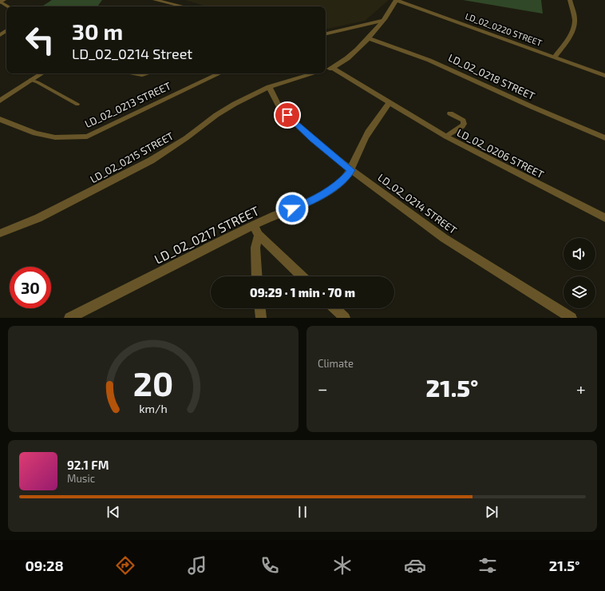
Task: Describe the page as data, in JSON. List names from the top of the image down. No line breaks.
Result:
{"streets":{"street":["LD_02_0220 STREET","LD_02_0218 STREET","LD_02_0213 STREET","LD_02_0206 STREET","LD_02_0215 STREET","LD_02_0214 STREET","LD_02_0217 STREET"]},"crossings":[["LD_02_0220 STREET","LD_02_0215 STREET"],["LD_02_0218 STREET","LD_02_0215 STREET"],["LD_02_0206 STREET","LD_02_0215 STREET"],["LD_02_0215 STREET","LD_02_0214 STREET"],["LD_02_0214 STREET","LD_02_0217 STREET"]],"page":{"turn":["30 m","LD_02_0214 Street"],"limit":"30","trip":"09:29 · 1 min · 70 m","tile":"Climate","heat":["−","21.5°","+"],"song":["92.1 FM","Music"],"tabs":["09:28","21.5°"],"gauge":["20","km/h"]}}
